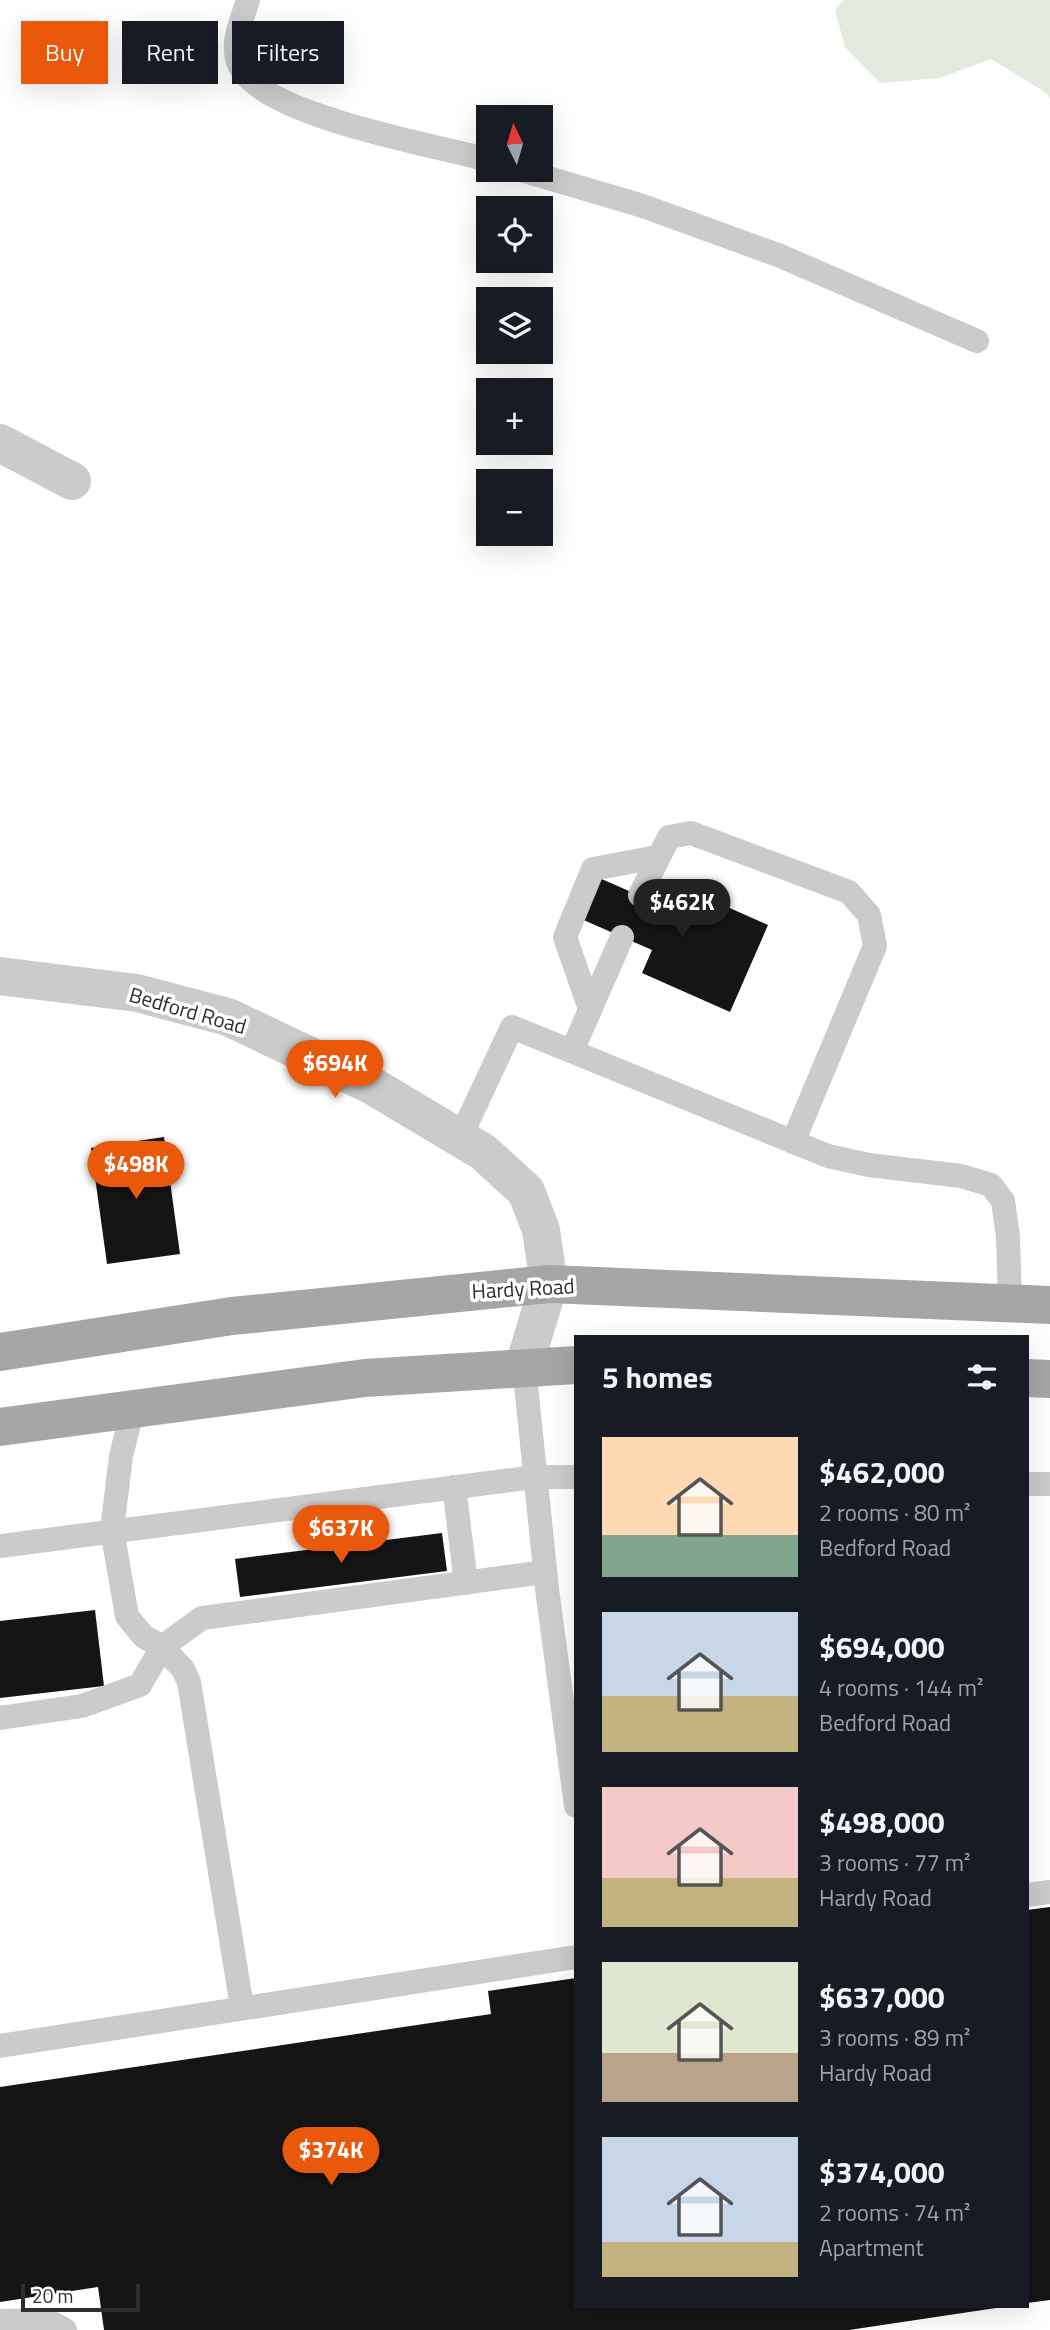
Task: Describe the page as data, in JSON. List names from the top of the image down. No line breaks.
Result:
{"streets":{"main road":["Hardy Road"],"street":["Bedford Road"]},"crossings":[["Bedford Road","Hardy Road"]],"scale_bar":"20 m","north":"top","page":{"chip":["Buy","Rent","Filters"],"map_buttons":["+","−"],"price":["$462K","$694K","$498K","$637K","$374K"],"heading":"5 homes","list":[{"name":"$462,000","note":"2 rooms · 80 m² · Bedford Road"},{"name":"$694,000","note":"4 rooms · 144 m² · Bedford Road"},{"name":"$498,000","note":"3 rooms · 77 m² · Hardy Road"},{"name":"$637,000","note":"3 rooms · 89 m² · Hardy Road"},{"name":"$374,000","note":"2 rooms · 74 m² · Apartment"}],"scale":"20 m"}}
